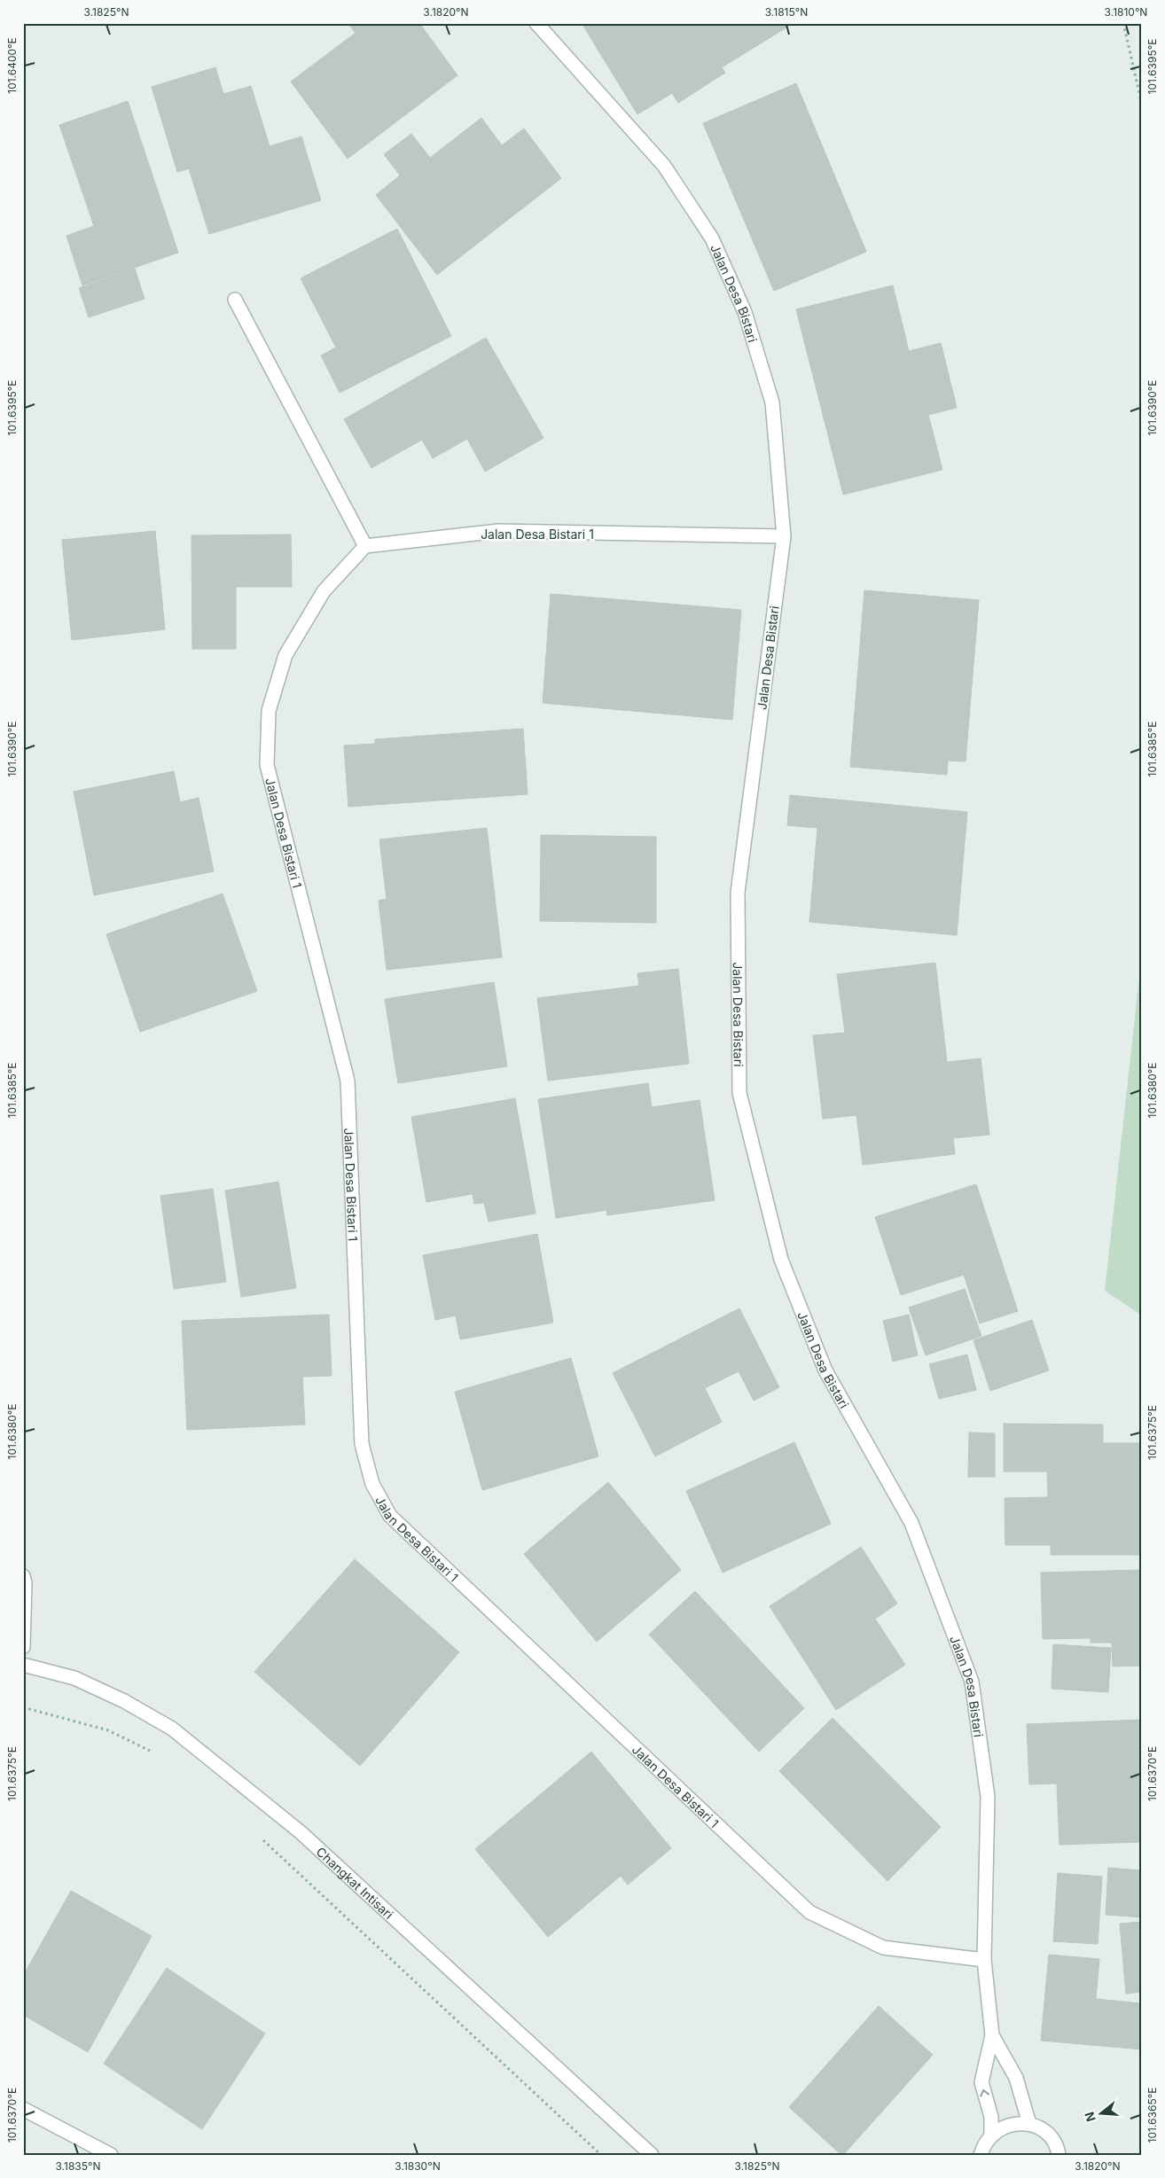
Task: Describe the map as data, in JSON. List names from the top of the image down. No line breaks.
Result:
{"streets":{"street":["Jalan Desa Bistari","Jalan Desa Bistari 1","Changkat Intisari"]},"crossings":[["Jalan Desa Bistari","Jalan Desa Bistari 1"]],"north":"left","coordinates":["3.1825°N","3.1820°N","3.1815°N","3.1810°N","101.6400°E","101.6395°E","101.6390°E","101.6385°E","101.6380°E","101.6375°E","101.6370°E","101.6365°E","3.1835°N","3.1830°N"]}
